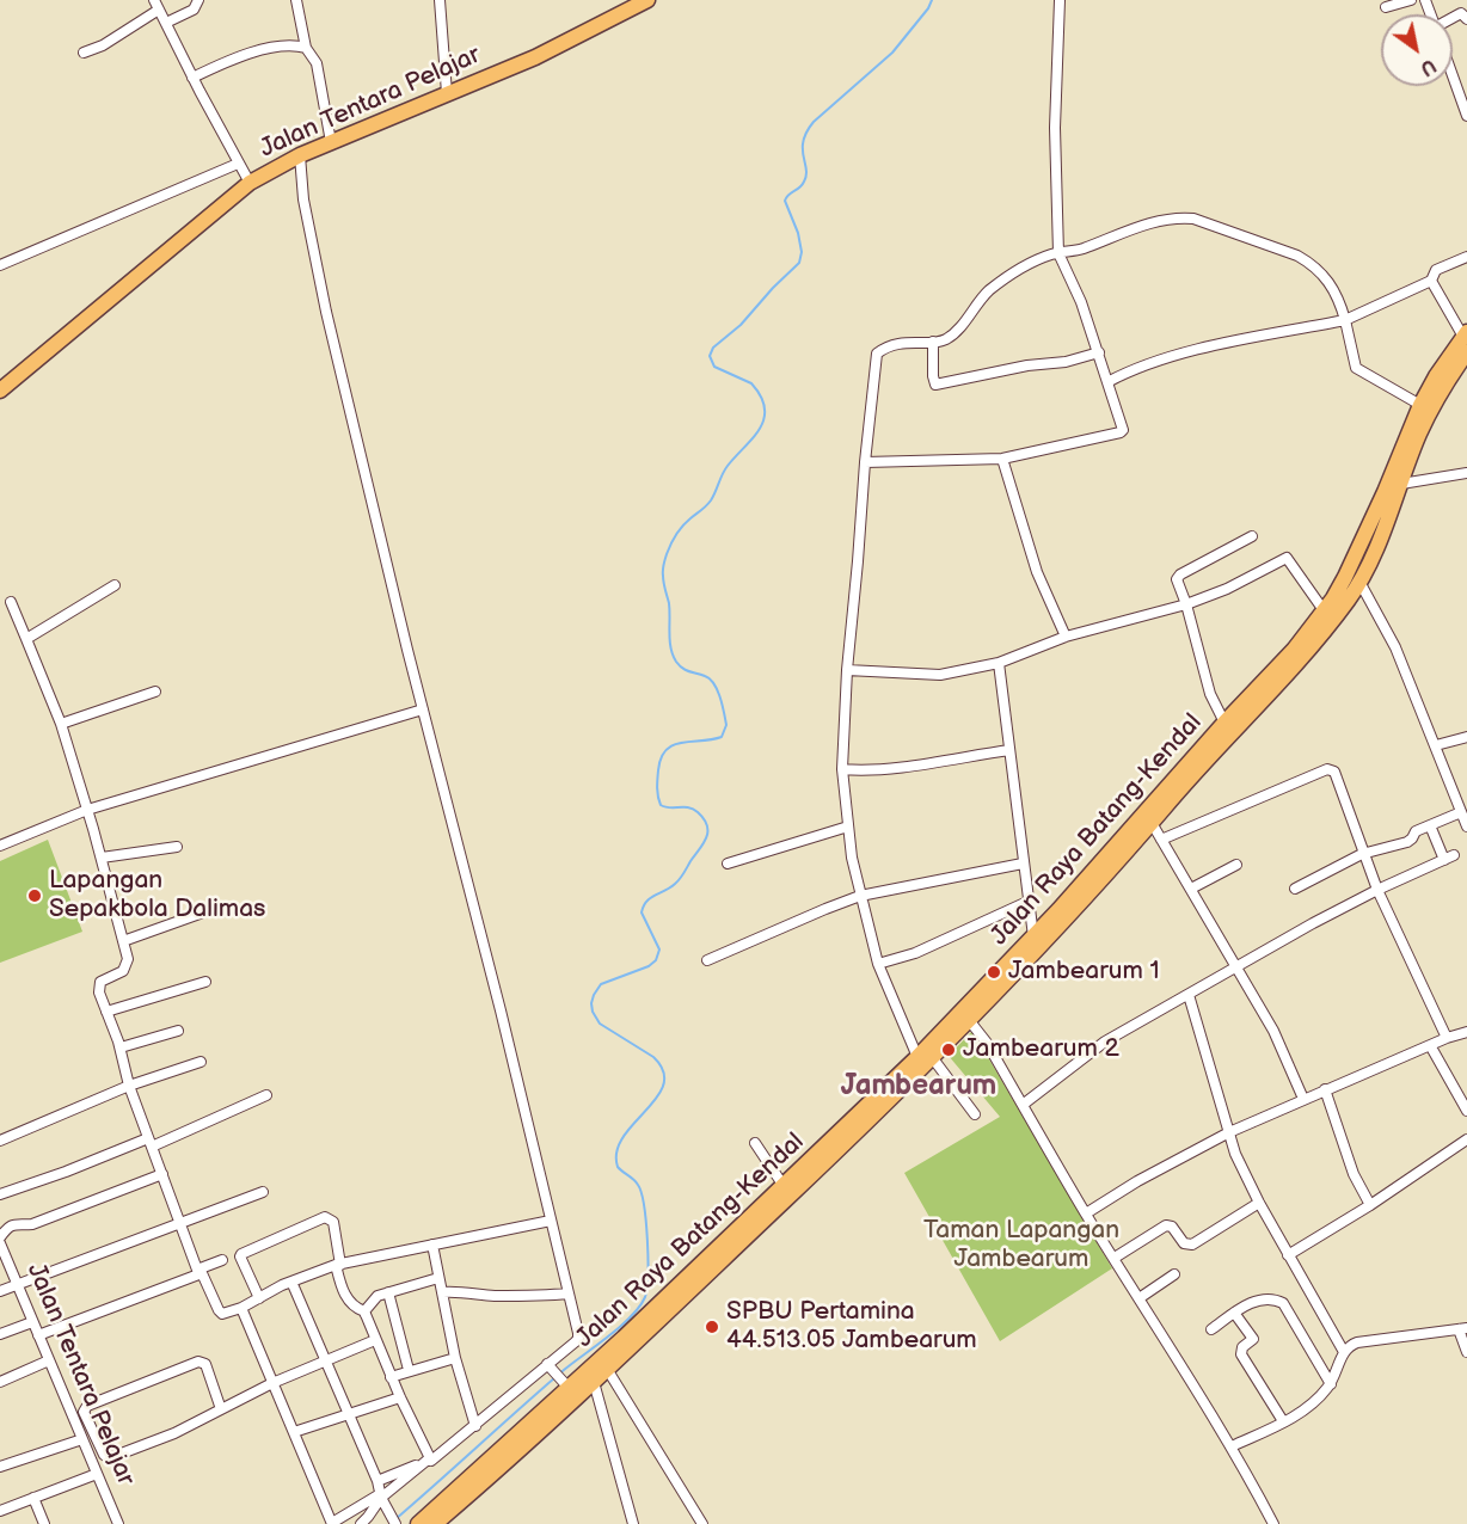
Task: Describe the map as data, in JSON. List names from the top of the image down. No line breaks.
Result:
{"streets":{"highway":["Jalan Tentara Pelajar","Jalan Raya Batang-Kendal"]},"districts":["Jambearum"],"parks":["Taman Lapangan Jambearum"],"places":["Lapangan Sepakbola Dalimas","Jambearum 1","Jambearum 2","SPBU Pertamina 44.513.05 Jambearum"],"north":"bottom right"}
